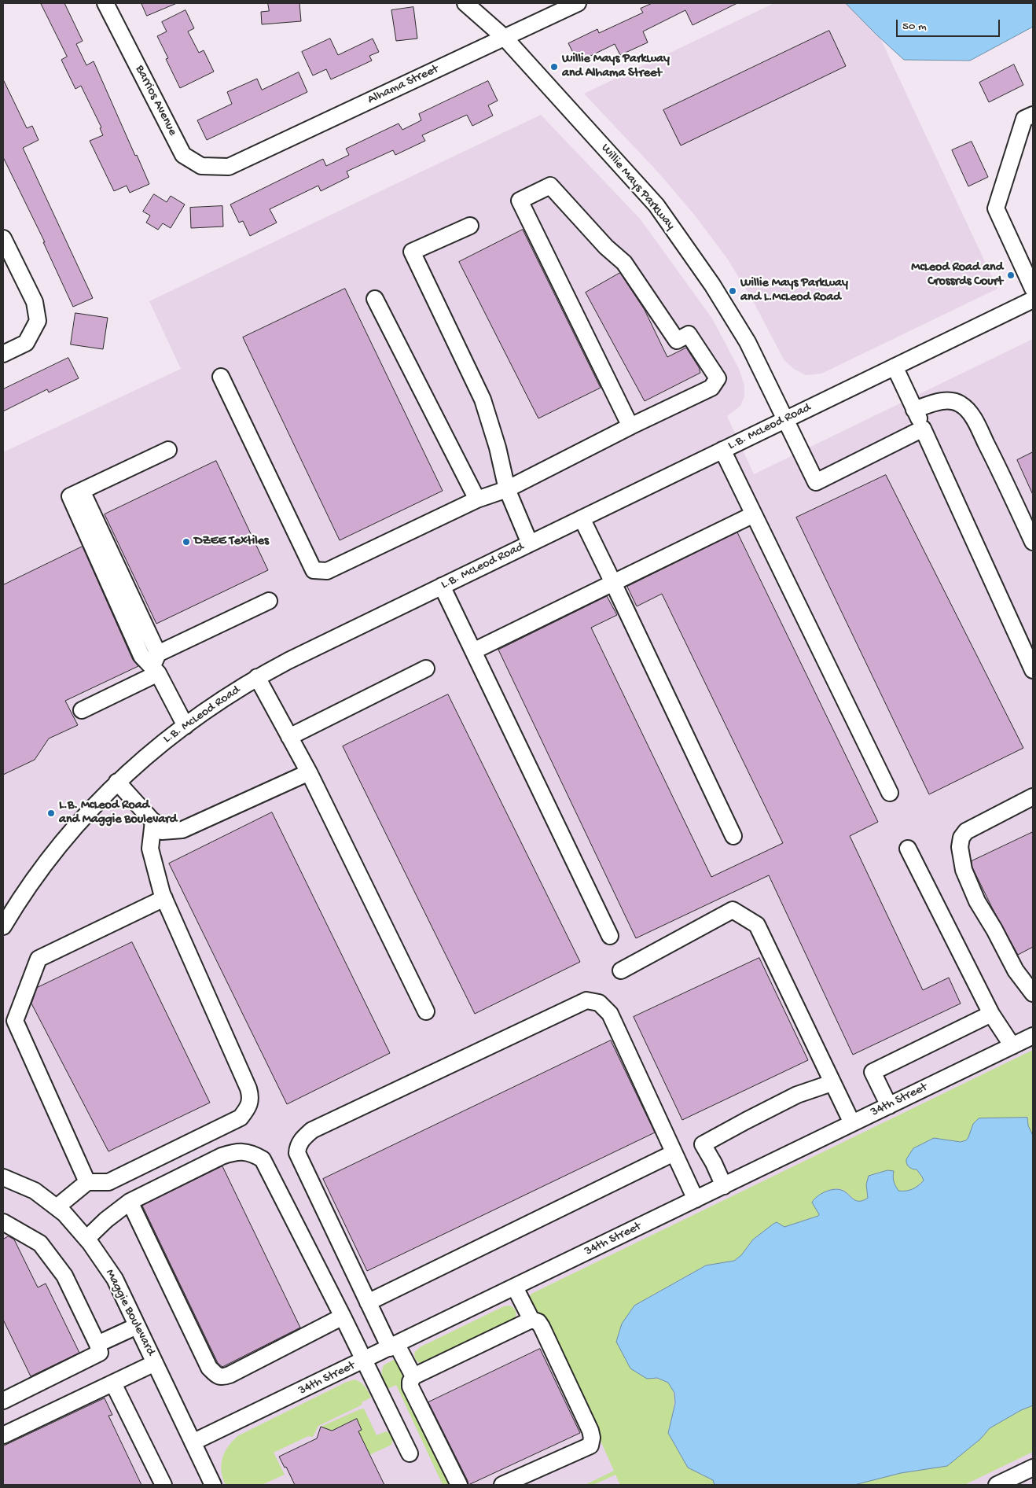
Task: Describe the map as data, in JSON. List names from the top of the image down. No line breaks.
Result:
{"streets":{"street":["Alhama Street","Barrios Avenue","Willie Mays Parkway","L.B. McLeod Road","34th Street","Maggie Boulevard"]},"crossings":[["Alhama Street","Barrios Avenue"],["Alhama Street","Willie Mays Parkway"],["Willie Mays Parkway","L.B. McLeod Road"],["34th Street","Maggie Boulevard"]],"places":["Willie Mays Parkway and Alhama Street","McLeod Road and Crossrds Court","Willie Mays Parkway and L.McLeod Road","DZEE Textiles","L.B. McLeod Road and Maggie Boulevard"],"scale_bar":"50 m"}
